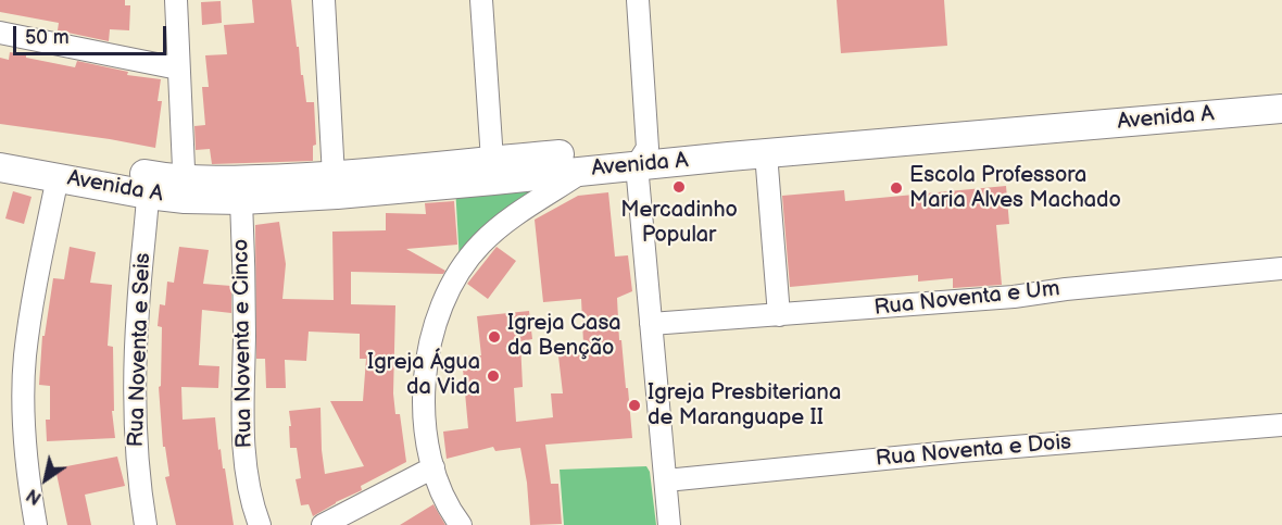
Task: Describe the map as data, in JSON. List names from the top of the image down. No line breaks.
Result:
{"streets":{"main road":["Avenida A"],"street":["Rua Noventa e Um","Rua Noventa e Cinco","Rua Noventa e Seis","Rua Noventa e Dois"]},"crossings":[["Avenida A","Rua Noventa e Cinco"],["Avenida A","Rua Noventa e Seis"]],"places":["Mercadinho Popular","Escola Professora Maria Alves Machado","Igreja Casa da Benção","Igreja Água da Vida","Igreja Presbiteriana de Maranguape II"],"scale_bar":"50 m","north":"bottom left"}
